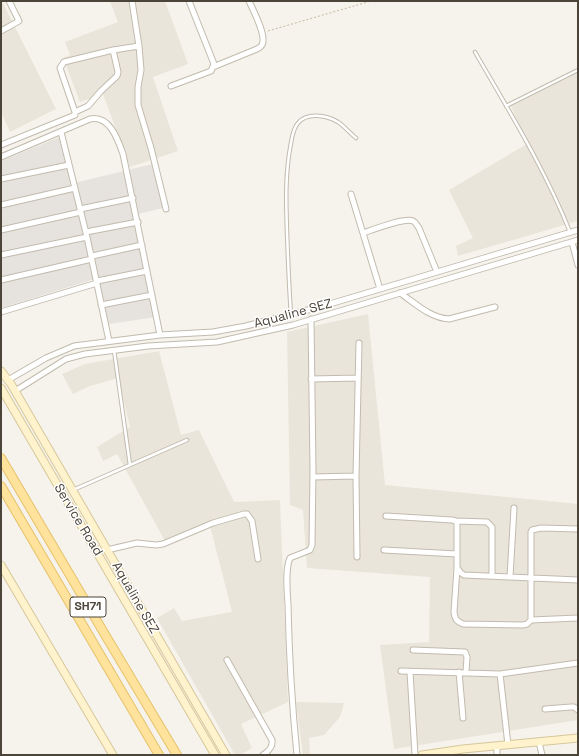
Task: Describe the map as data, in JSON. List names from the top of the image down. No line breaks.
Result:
{"streets":{"main road":["SH71"],"street":["Aqualine SEZ","Service Road"]}}
